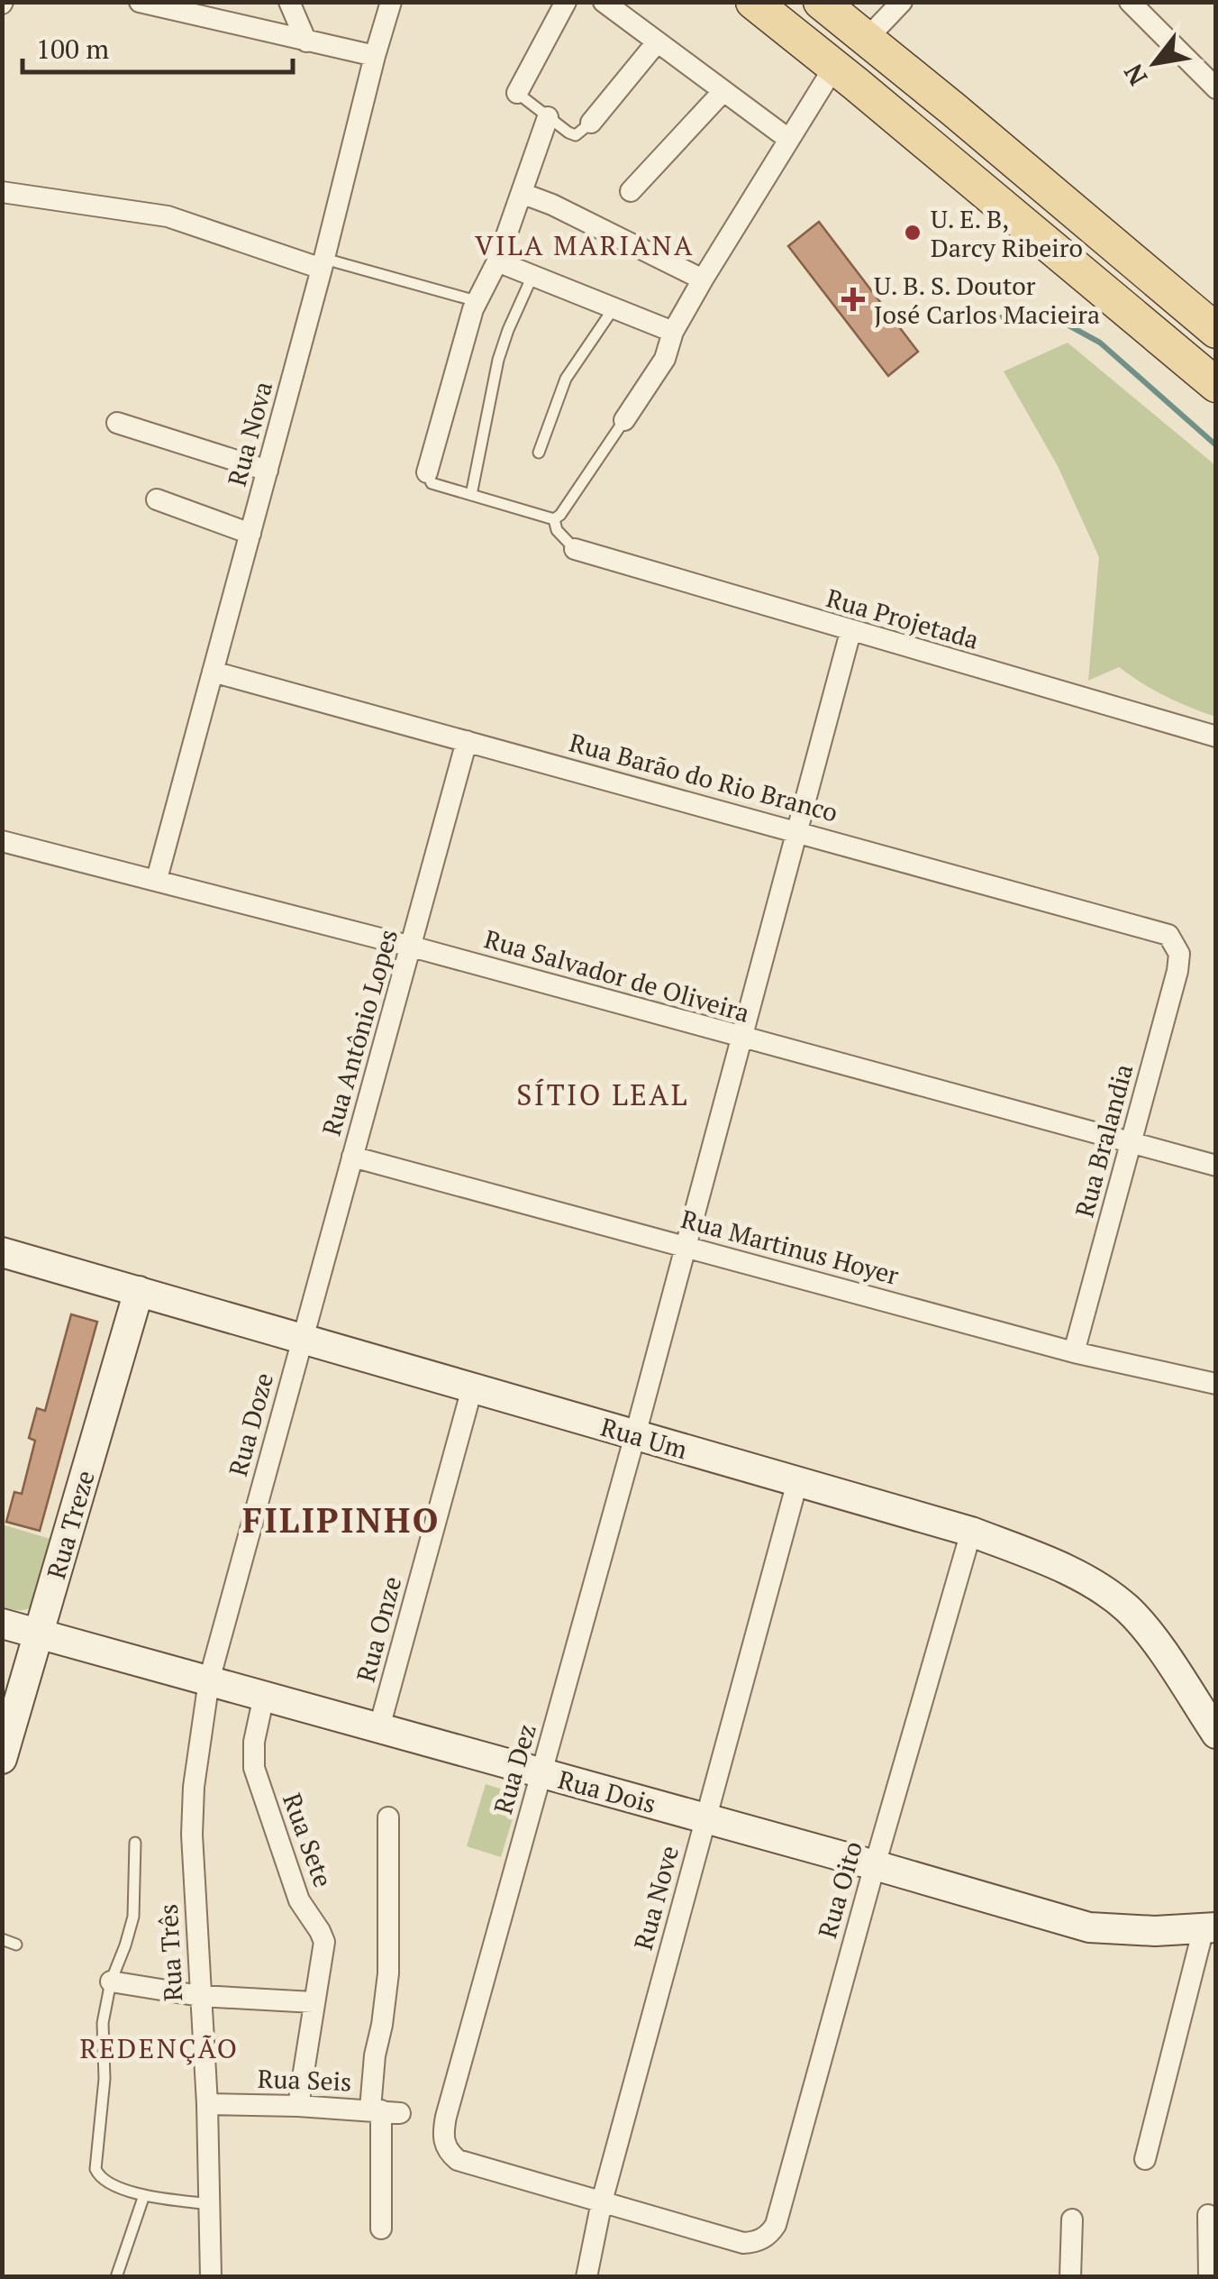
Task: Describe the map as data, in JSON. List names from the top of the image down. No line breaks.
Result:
{"streets":{"main road":["Rua Um","Rua Treze","Rua Dois"],"street":["Rua Nova","Rua Projetada","Rua Barão do Rio Branco","Rua Salvador de Oliveira","Rua Antônio Lopes","Rua Bralandia","Rua Martinus Hoyer","Rua Doze","Rua Onze","Rua Dez","Rua Sete","Rua Oito","Rua Nove","Rua Três","Rua Seis"]},"crossings":[["Rua Nova","Rua Barão do Rio Branco"],["Rua Nova","Rua Salvador de Oliveira"],["Rua Projetada","Rua Dez"],["Rua Barão do Rio Branco","Rua Antônio Lopes"],["Rua Barão do Rio Branco","Rua Bralandia"],["Rua Barão do Rio Branco","Rua Dez"],["Rua Salvador de Oliveira","Rua Antônio Lopes"],["Rua Salvador de Oliveira","Rua Bralandia"],["Rua Salvador de Oliveira","Rua Dez"],["Rua Antônio Lopes","Rua Martinus Hoyer"],["Rua Antônio Lopes","Rua Doze"],["Rua Antônio Lopes","Rua Um"],["Rua Bralandia","Rua Martinus Hoyer"],["Rua Martinus Hoyer","Rua Dez"],["Rua Doze","Rua Um"],["Rua Doze","Rua Dois"],["Rua Doze","Rua Três"],["Rua Um","Rua Treze"],["Rua Um","Rua Onze"],["Rua Um","Rua Dez"],["Rua Um","Rua Oito"],["Rua Um","Rua Nove"],["Rua Treze","Rua Dois"],["Rua Onze","Rua Dois"],["Rua Dez","Rua Dois"],["Rua Dez","Rua Oito"],["Rua Dez","Rua Nove"],["Rua Dois","Rua Sete"],["Rua Dois","Rua Oito"],["Rua Dois","Rua Nove"],["Rua Dois","Rua Três"],["Rua Sete","Rua Seis"],["Rua Oito","Rua Nove"],["Rua Três","Rua Seis"]],"districts":["VILA MARIANA","SÍTIO LEAL","FILIPINHO","REDENÇÃO"],"places":{"other":["U. E. B, Darcy Ribeiro"],"health":["U. B. S. Doutor José Carlos Macieira"]},"scale_bar":"100 m","north":"bottom left"}
